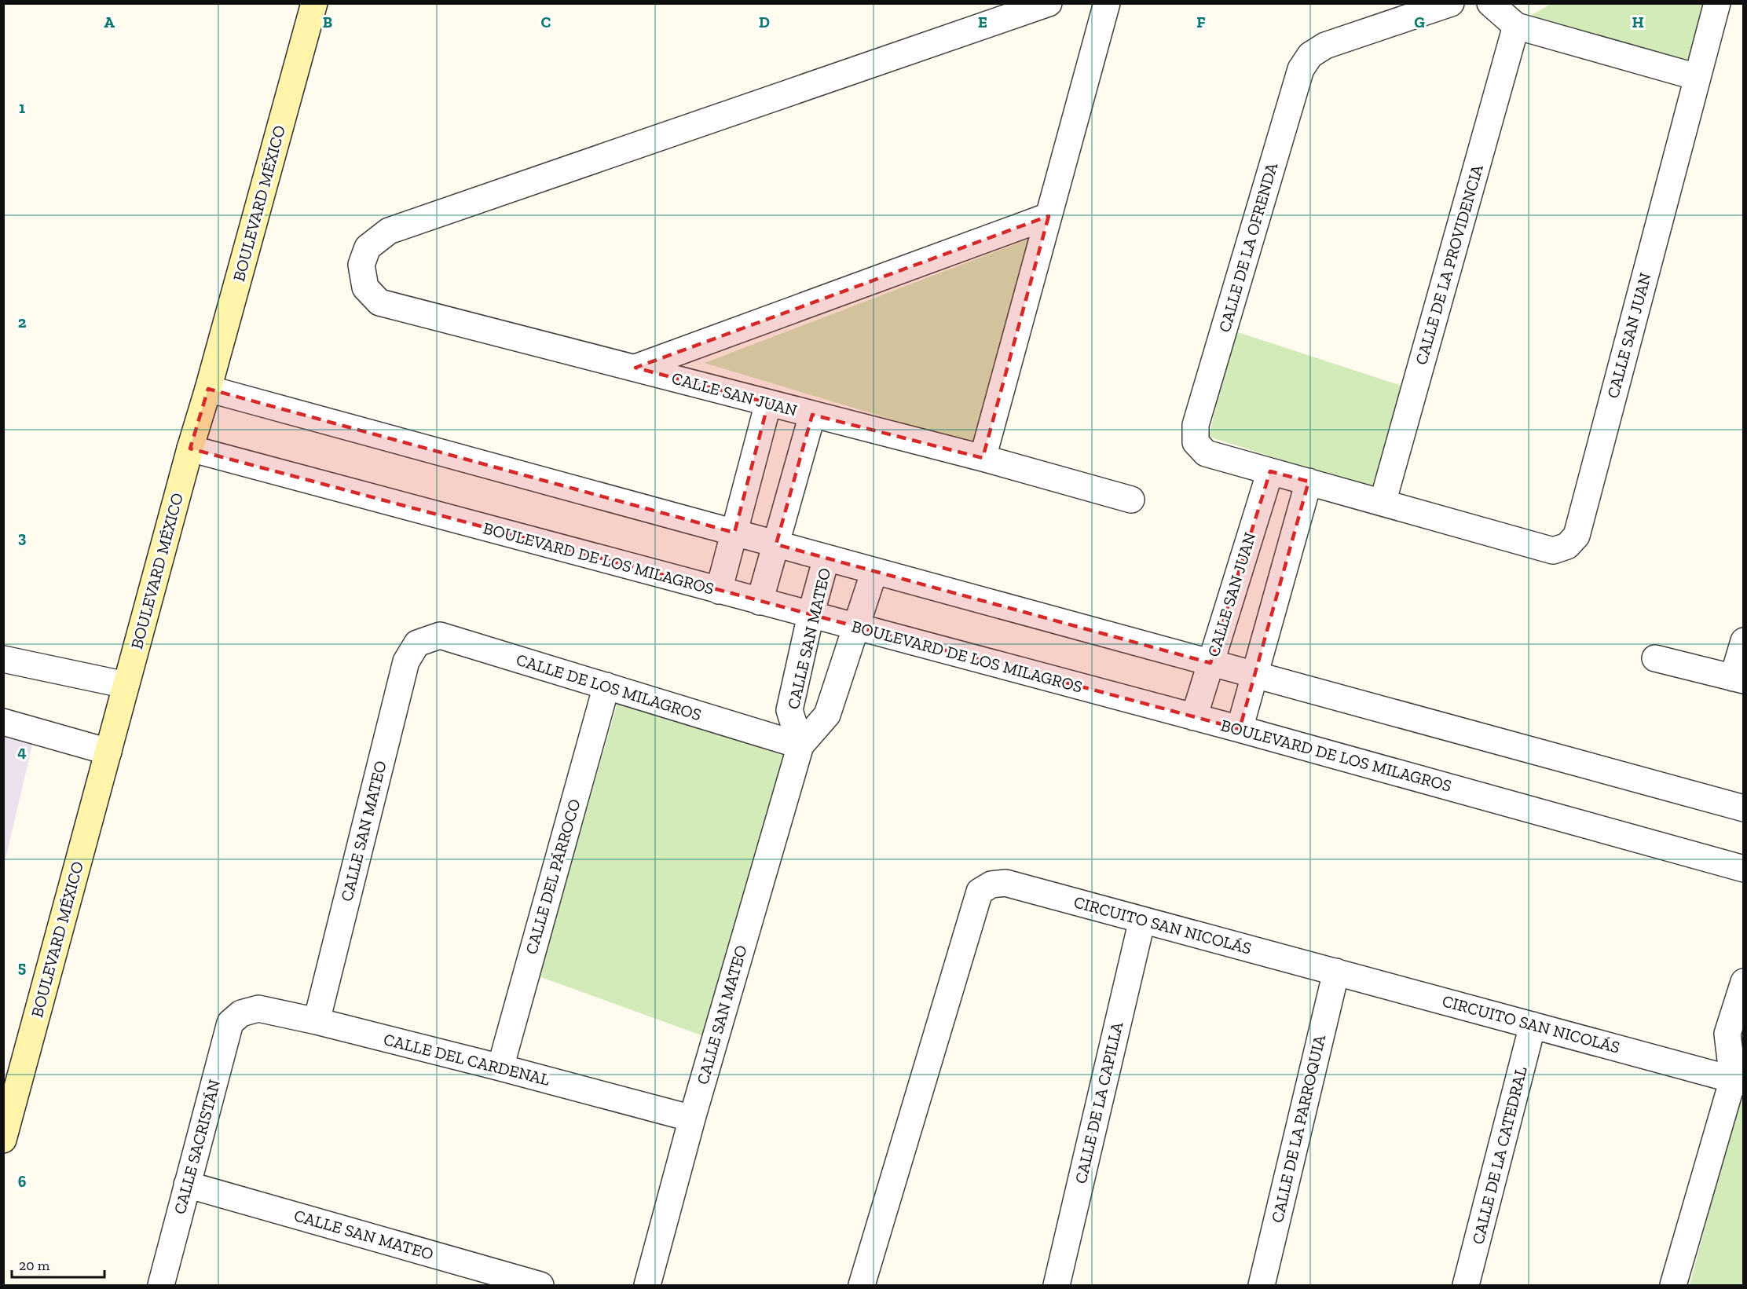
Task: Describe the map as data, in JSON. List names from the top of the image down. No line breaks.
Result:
{"streets":{"main road":["BOULEVARD MÉXICO"],"street":["CALLE DE LA OFRENDA","CALLE DE LA PROVIDENCIA","CALLE SAN JUAN","BOULEVARD DE LOS MILAGROS","CALLE SAN MATEO","CALLE DE LOS MILAGROS","CALLE DEL PÁRROCO","CIRCUITO SAN NICOLÁS","CALLE DEL CARDENAL","CALLE DE LA CAPILLA","CALLE DE LA PARROQUIA","CALLE SACRISTÁN","CALLE DE LA CATEDRAL"]},"crossings":[["BOULEVARD MÉXICO","BOULEVARD DE LOS MILAGROS"],["CALLE DE LA OFRENDA","CALLE SAN JUAN"],["CALLE DE LA PROVIDENCIA","CALLE SAN JUAN"],["CALLE SAN JUAN","BOULEVARD DE LOS MILAGROS"],["BOULEVARD DE LOS MILAGROS","CALLE SAN MATEO"],["CALLE SAN MATEO","CALLE DE LOS MILAGROS"],["CALLE SAN MATEO","CALLE DEL CARDENAL"],["CALLE SAN MATEO","CALLE SACRISTÁN"],["CALLE DE LOS MILAGROS","CALLE DEL PÁRROCO"],["CALLE DEL PÁRROCO","CALLE DEL CARDENAL"],["CIRCUITO SAN NICOLÁS","CALLE DE LA CAPILLA"],["CIRCUITO SAN NICOLÁS","CALLE DE LA PARROQUIA"],["CIRCUITO SAN NICOLÁS","CALLE DE LA CATEDRAL"],["CALLE DEL CARDENAL","CALLE SACRISTÁN"]],"scale_bar":"20 m","grid":{"columns":["A","B","C","D","E","F","G","H"],"rows":["1","2","3","4","5","6"]}}
